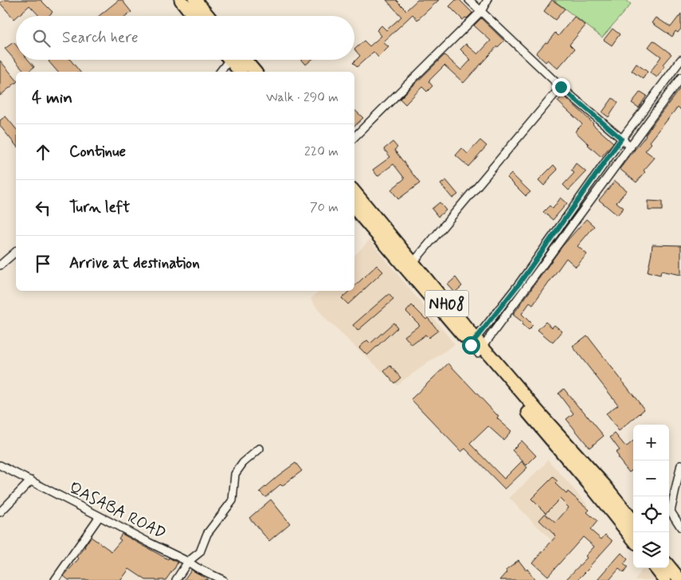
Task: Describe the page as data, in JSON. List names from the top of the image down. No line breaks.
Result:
{"streets":{"highway":["NH08"],"street":["QASABA ROAD"]},"page":{"search":"Search here","heading":["4 min","Walk · 290 m"],"list":[["Continue","220 m"],["Turn left","70 m"],"Arrive at destination"],"map_buttons":["+","−"]}}
